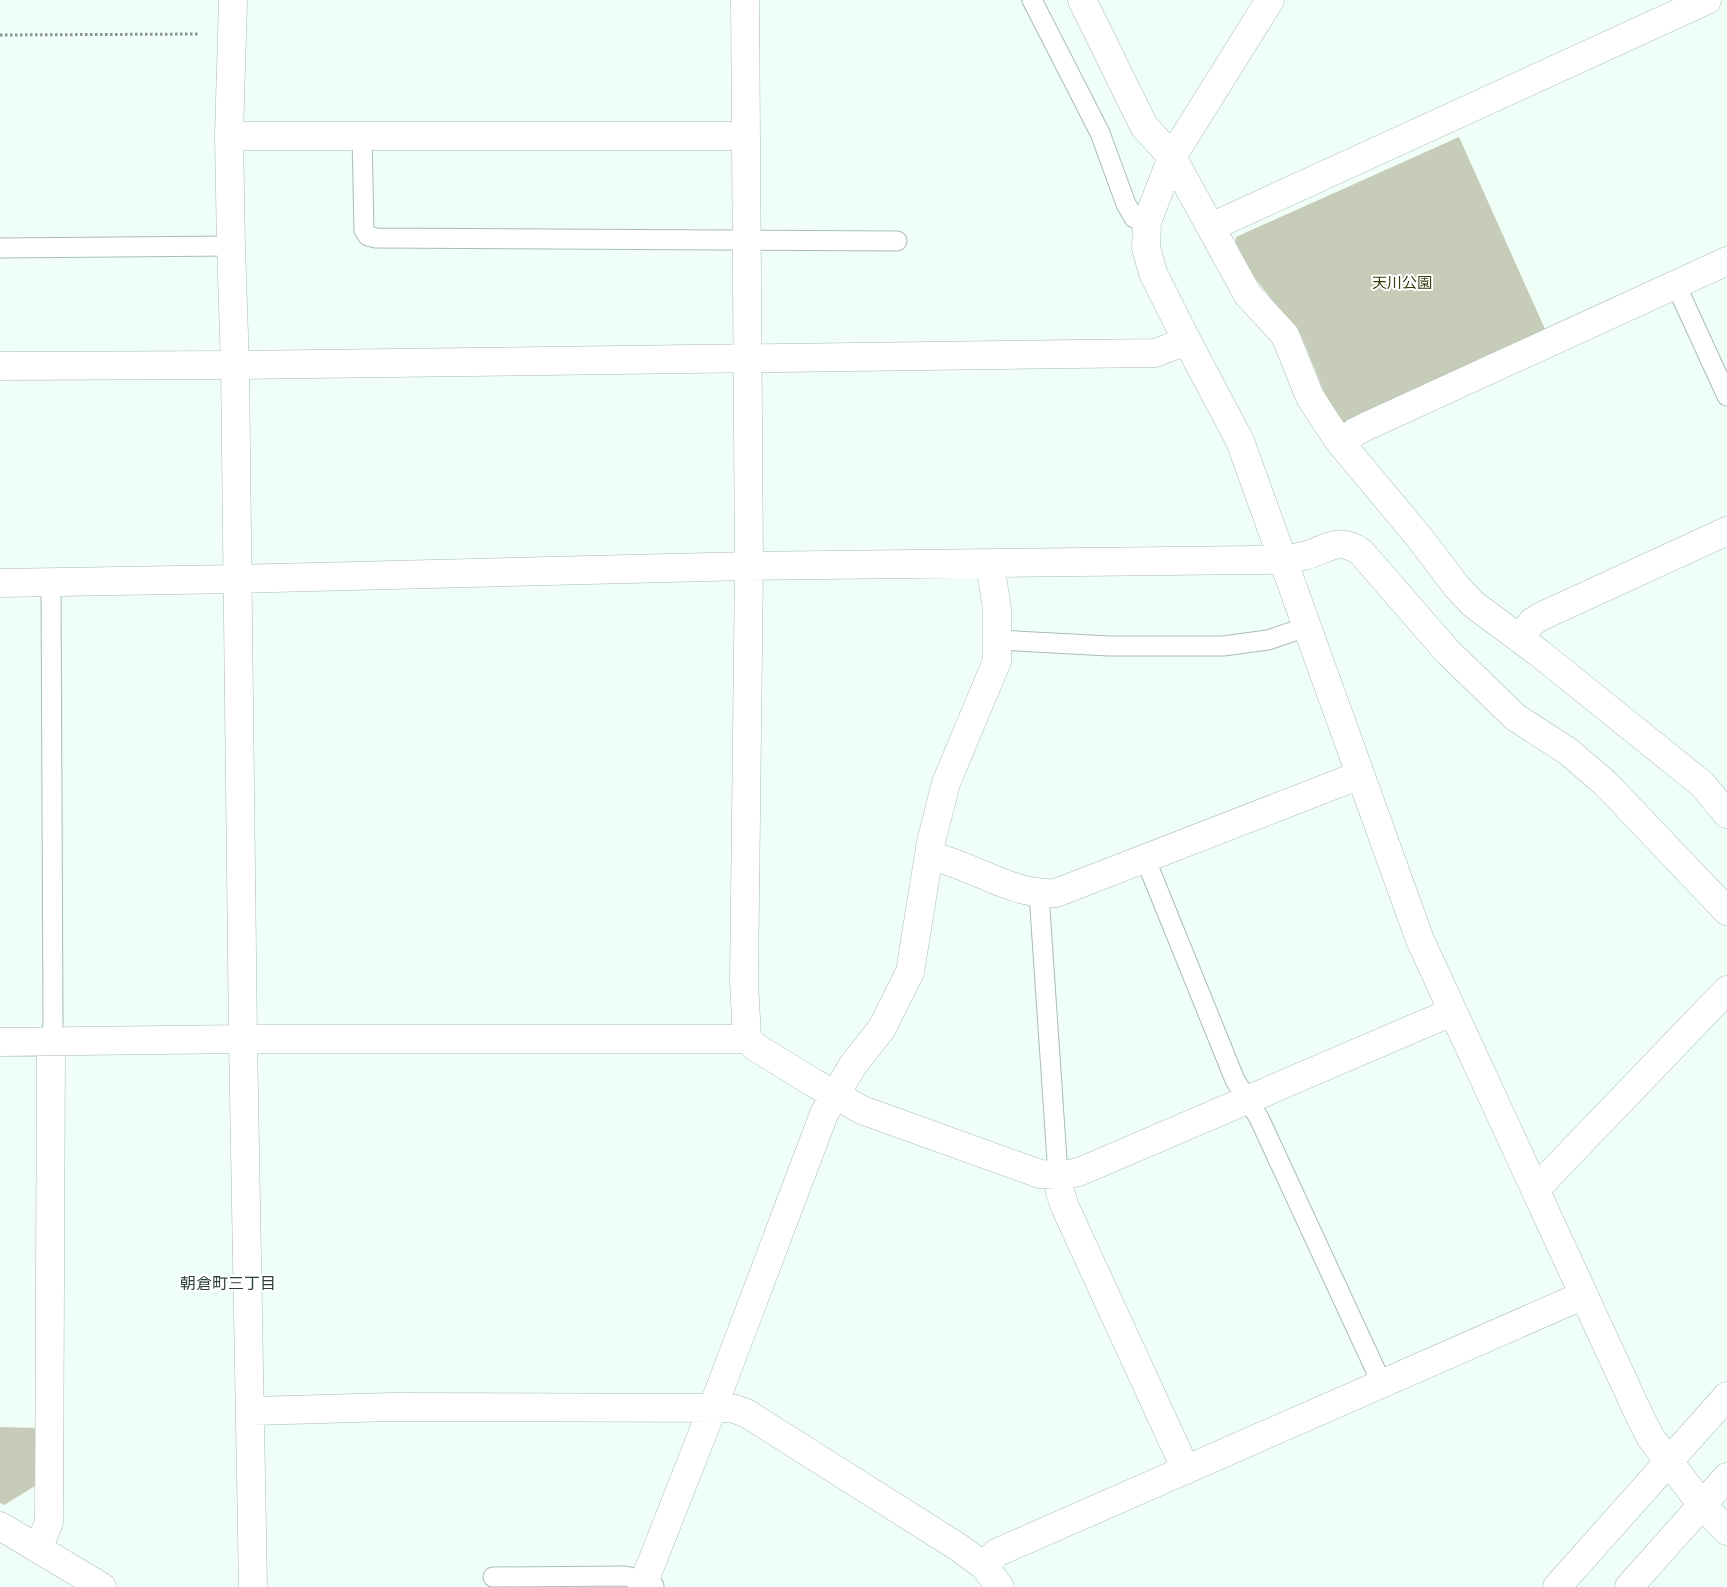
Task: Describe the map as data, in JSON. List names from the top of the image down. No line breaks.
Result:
{"districts":["朝倉町三丁目"],"parks":["天川公園"]}
